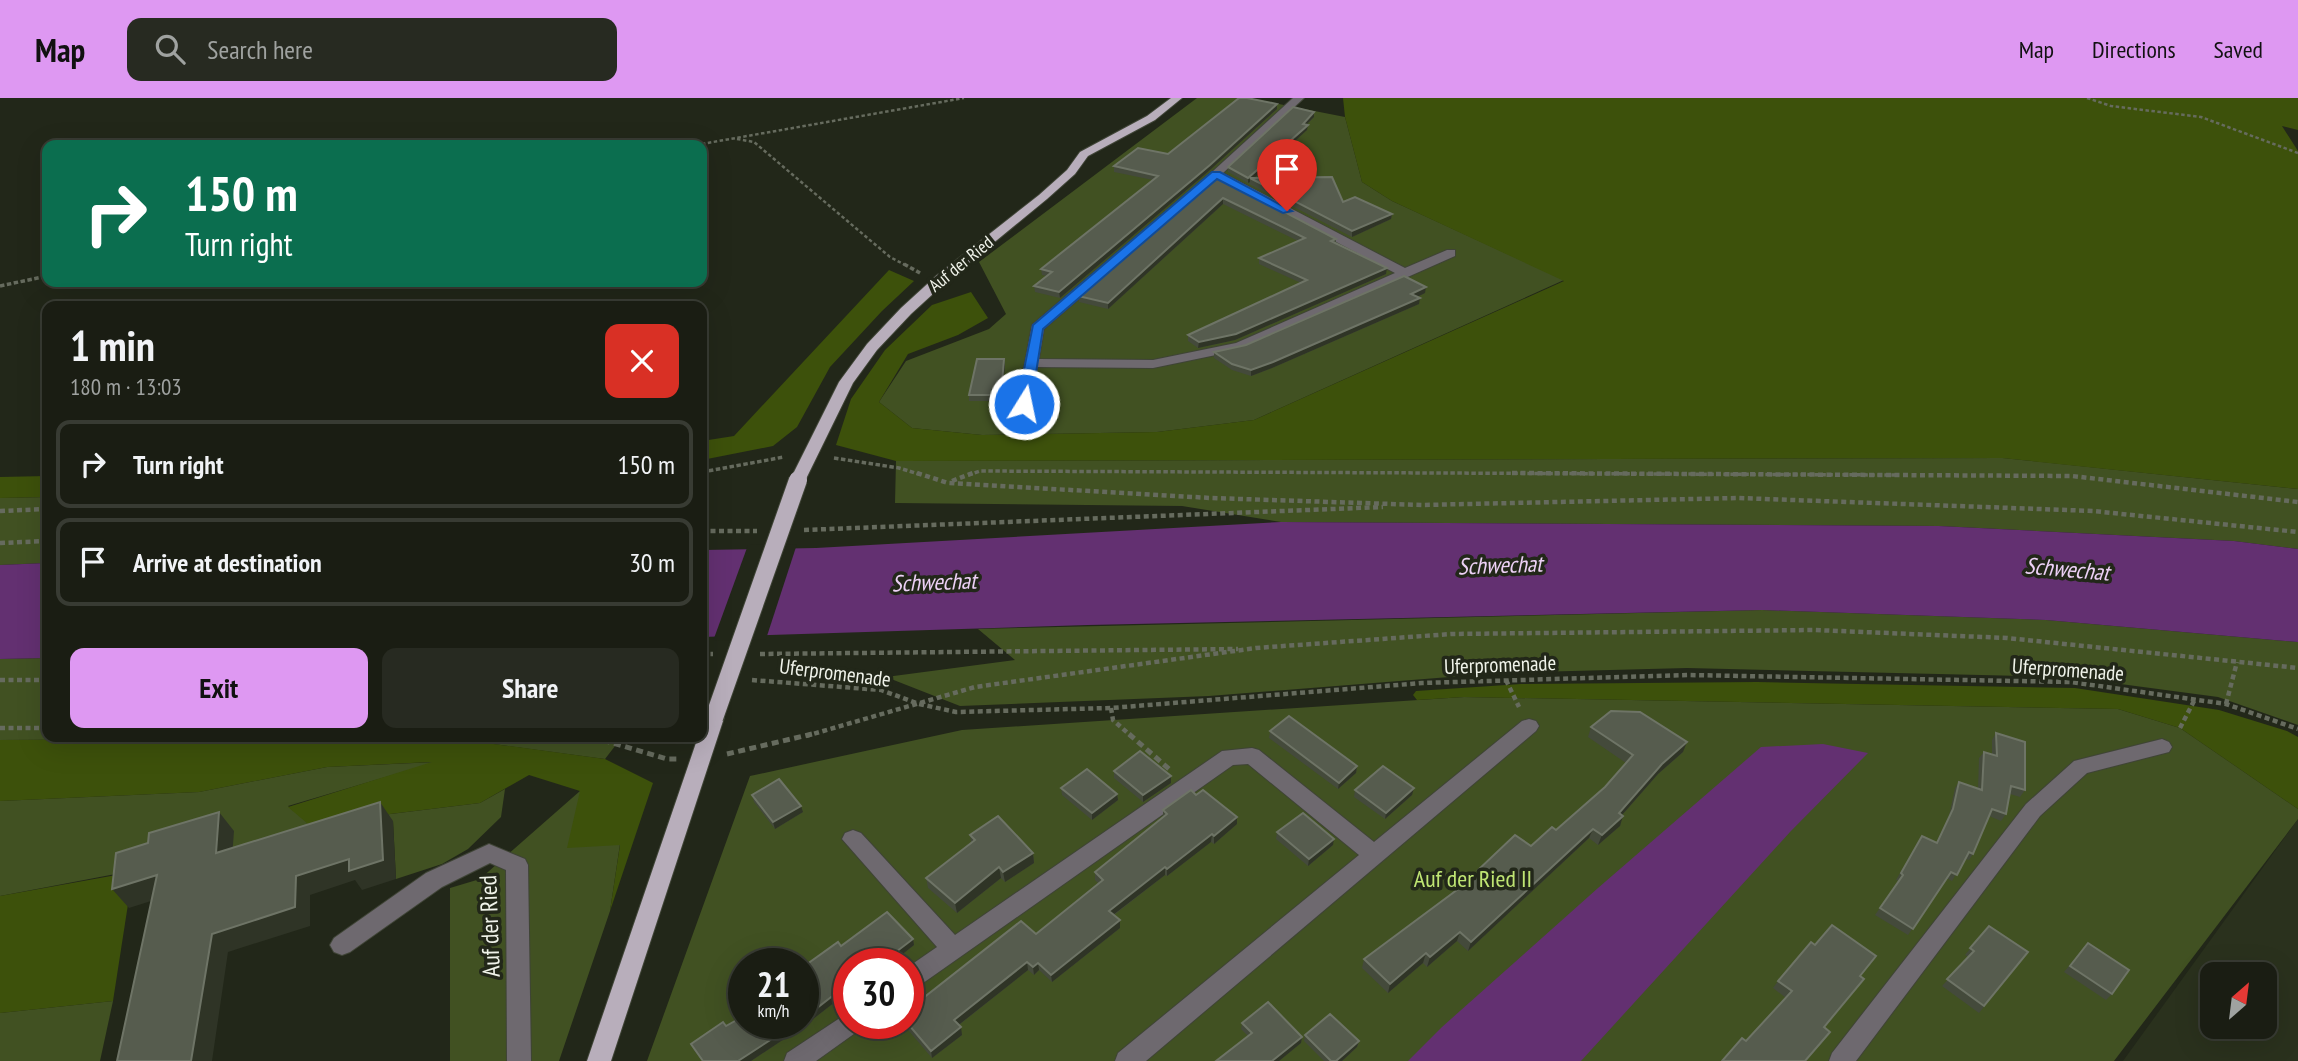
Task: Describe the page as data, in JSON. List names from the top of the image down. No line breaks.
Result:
{"streets":{"main road":["Auf der Ried"],"path":["Uferpromenade"]},"water":["Schwechat"],"parks":["Auf der Ried II"],"north":"top right","page":{"header":"Map","search":"Search here","nav":["Map","Directions","Saved"],"turn":["150 m","Turn right"],"heading":["1 min","180 m · 13:03"],"list":[{"name":"Turn right","value":"150 m"},{"name":"Arrive at destination","value":"30 m"}],"buttons":["Exit","Share"],"speed":"21 km/h","limit":"30"}}
